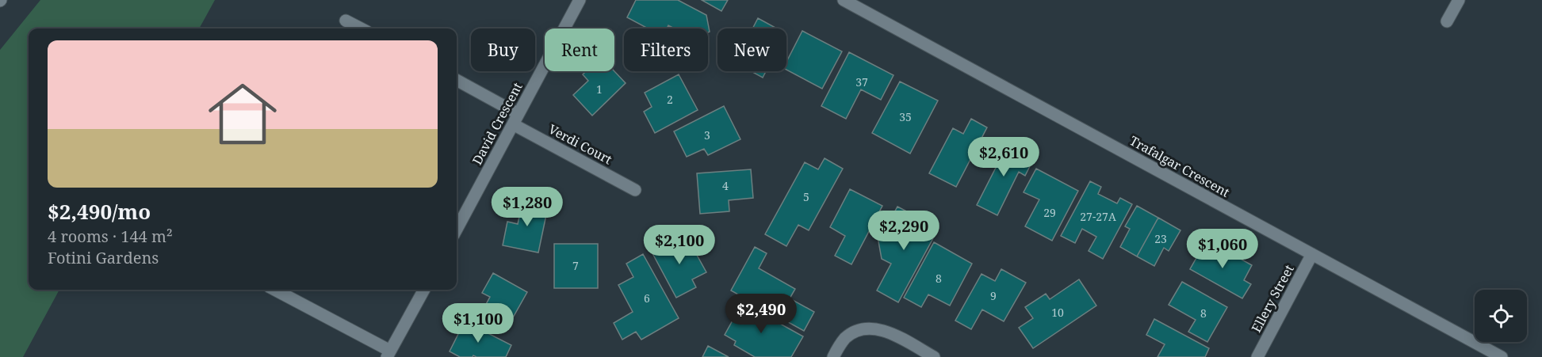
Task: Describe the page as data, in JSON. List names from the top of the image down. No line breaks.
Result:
{"streets":{"street":["David Crescent","Verdi Court","Trafalgar Crescent","Ellery Street"]},"crossings":[["David Crescent","Verdi Court"],["Trafalgar Crescent","Ellery Street"]],"house_numbers":["37","1","2","35","3","4","5","29","27-27A","23","7","8","9","6","10","8"],"page":{"chip":["Buy","Rent","Filters","New"],"list":[{"name":"$2,490/mo","note":"4 rooms · 144 m² · Fotini Gardens"}],"price":["$2,610","$1,280","$2,290","$2,100","$1,060","$2,490","$1,100"]}}
